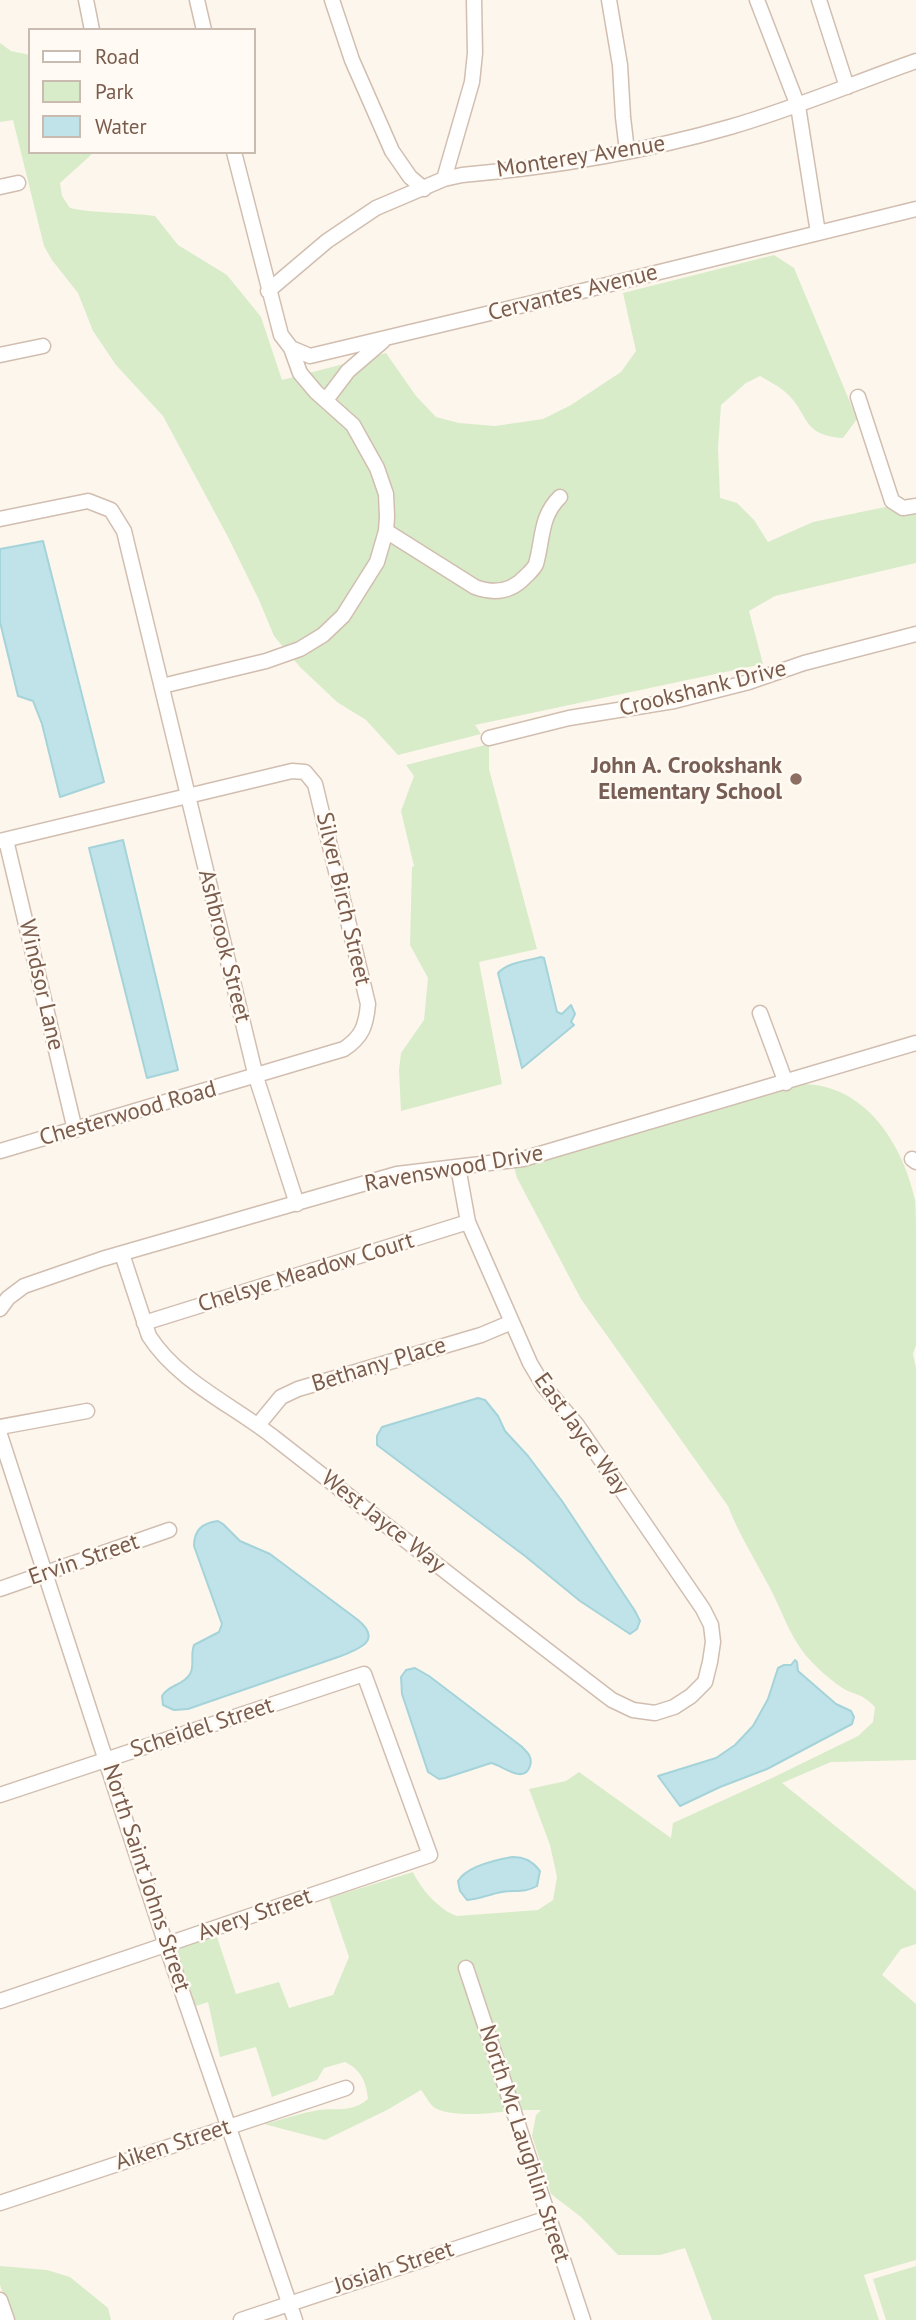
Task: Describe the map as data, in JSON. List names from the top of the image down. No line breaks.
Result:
{"streets":{"street":["Monterey Avenue","Cervantes Avenue","Crookshank Drive","Silver Birch Street","Ashbrook Street","Windsor Lane","Chesterwood Road","Ravenswood Drive","Chelsye Meadow Court","Bethany Place","East Jayce Way","West Jayce Way","Ervin Street","Scheidel Street","North Saint Johns Street","Avery Street","North Mc Laughlin Street","Aiken Street","Josiah Street"]},"crossings":[["Silver Birch Street","Ashbrook Street"],["Silver Birch Street","Windsor Lane"],["Silver Birch Street","Chesterwood Road"],["Ashbrook Street","Chesterwood Road"],["Ashbrook Street","Ravenswood Drive"],["Windsor Lane","Chesterwood Road"],["Ravenswood Drive","East Jayce Way"],["Ravenswood Drive","West Jayce Way"],["Chelsye Meadow Court","East Jayce Way"],["Chelsye Meadow Court","West Jayce Way"],["Bethany Place","East Jayce Way"],["Bethany Place","West Jayce Way"],["East Jayce Way","West Jayce Way"],["Ervin Street","North Saint Johns Street"],["Scheidel Street","North Saint Johns Street"],["Scheidel Street","Avery Street"],["North Saint Johns Street","Avery Street"],["North Saint Johns Street","Aiken Street"],["North Saint Johns Street","Josiah Street"],["North Mc Laughlin Street","Josiah Street"]],"places":["John A. Crookshank Elementary School"],"legend":["Road","Park","Water"]}
